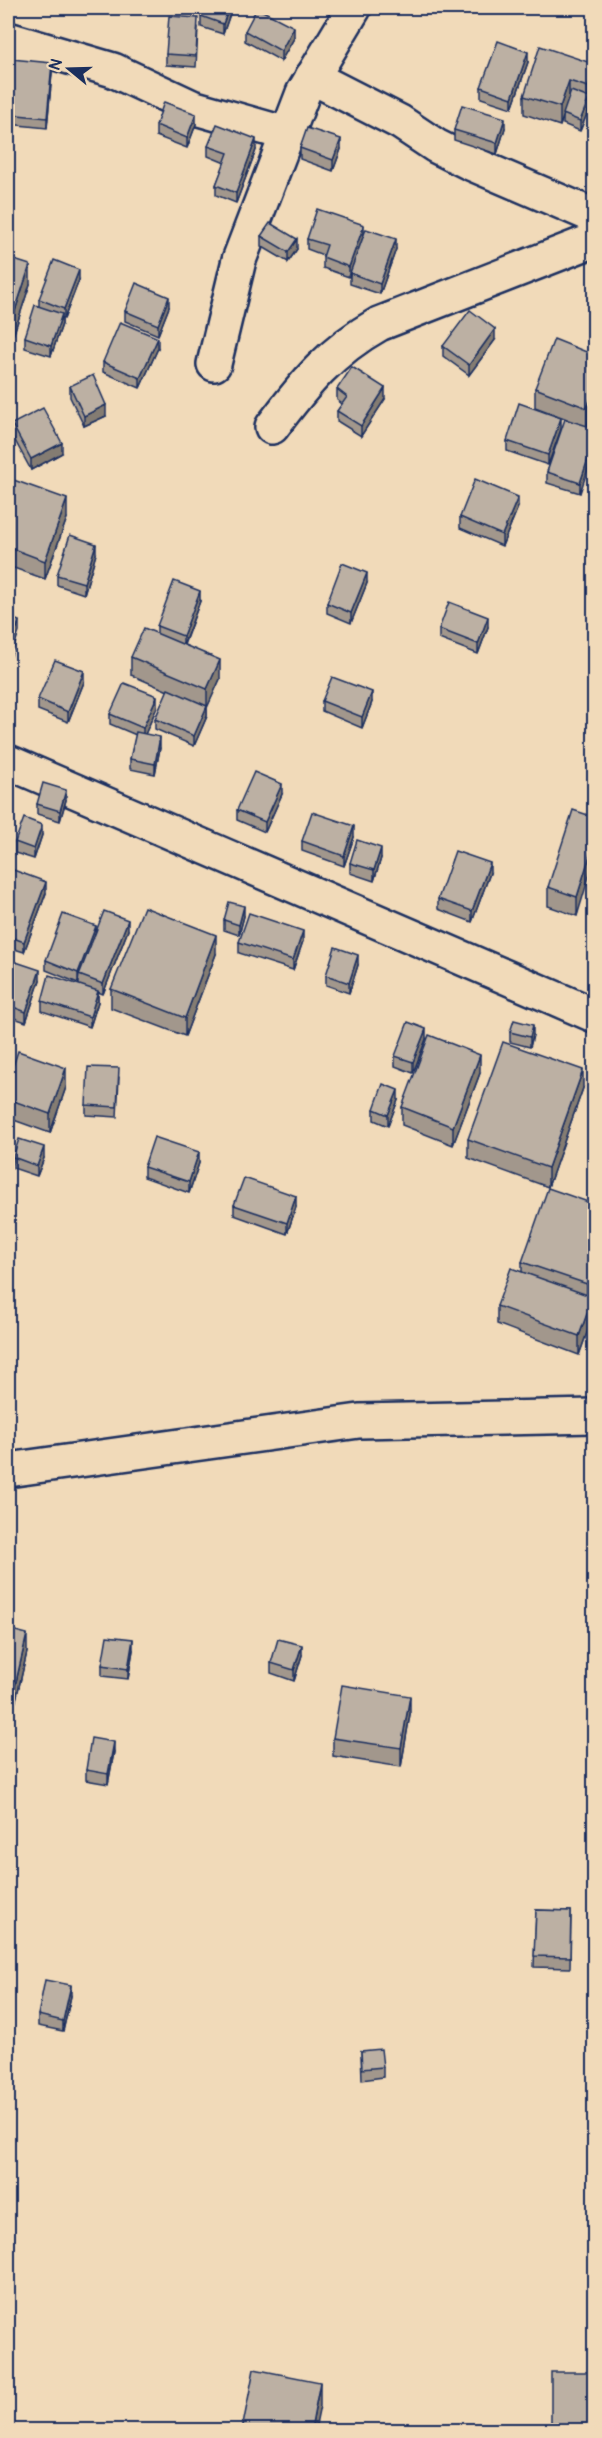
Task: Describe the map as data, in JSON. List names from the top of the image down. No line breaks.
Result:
{"north":"left"}
